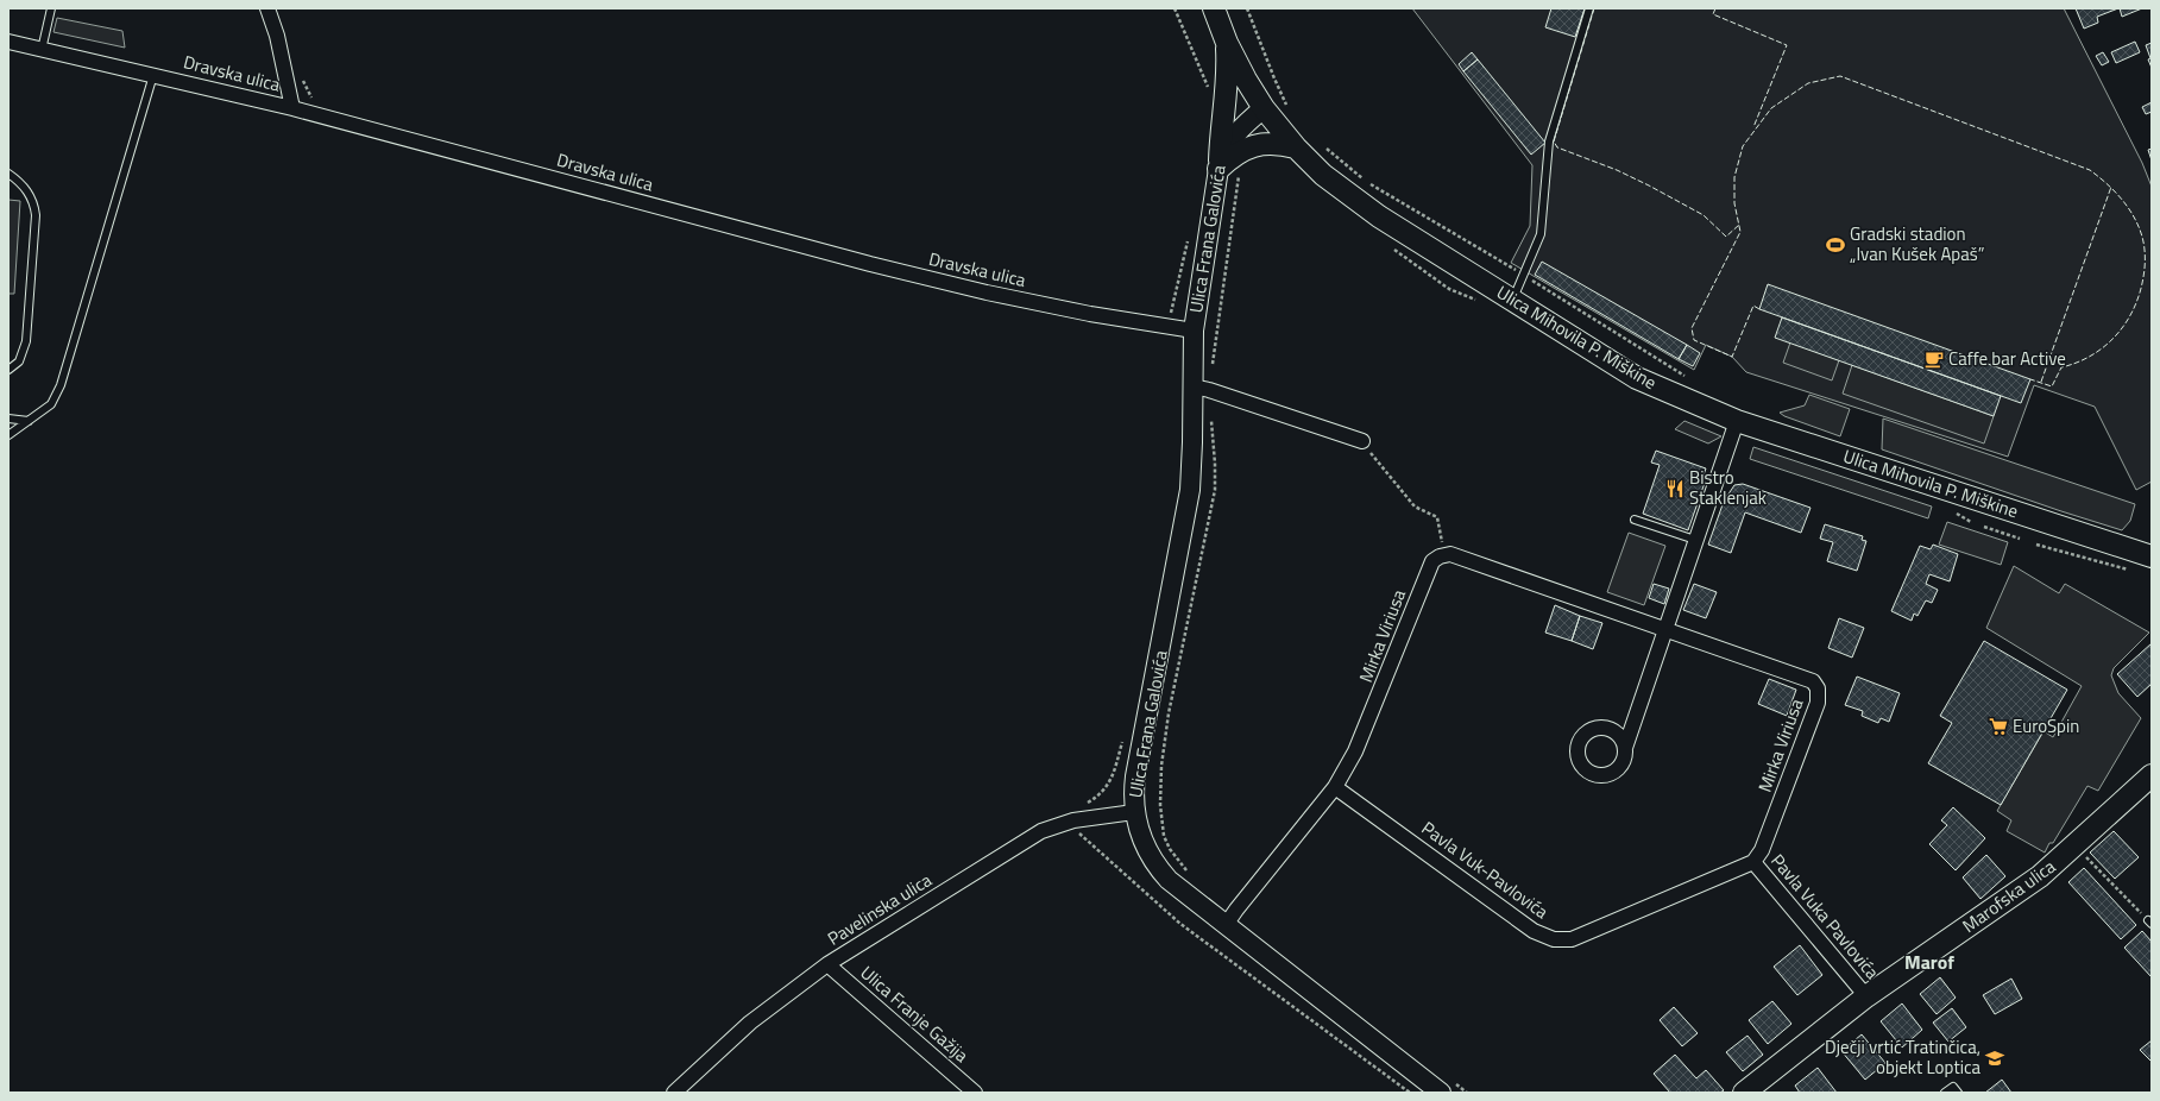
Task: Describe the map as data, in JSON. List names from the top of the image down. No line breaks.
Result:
{"streets":{"main road":["Ulica Mihovila P. Miškine","Marofska ulica"],"street":["Dravska ulica","Ulica Frana Galovića","Mirka Viriusa","Pavla Vuk-Pavlovića","Pavelinska ulica","Pavla Vuka Pavlovića","Ulica Franje Gažija"]},"crossings":[["Dravska ulica","Ulica Frana Galovića"],["Ulica Frana Galovića","Ulica Mihovila P. Miškine"],["Ulica Frana Galovića","Mirka Viriusa"],["Ulica Frana Galovića","Pavelinska ulica"],["Mirka Viriusa","Pavla Vuk-Pavlovića"],["Mirka Viriusa","Pavla Vuka Pavlovića"],["Pavla Vuk-Pavlovića","Pavla Vuka Pavlovića"],["Marofska ulica","Pavla Vuka Pavlovića"],["Pavelinska ulica","Ulica Franje Gažija"]],"districts":["Marof"],"places":{"sports":["Gradski stadion „Ivan Kušek Apaš”"],"cafe":["Caffe bar Active"],"restaurant":["Bistro Staklenjak"],"supermarket":["EuroSpin"],"school or university":["Dječji vrtić Tratinčica, objekt Loptica"]}}
